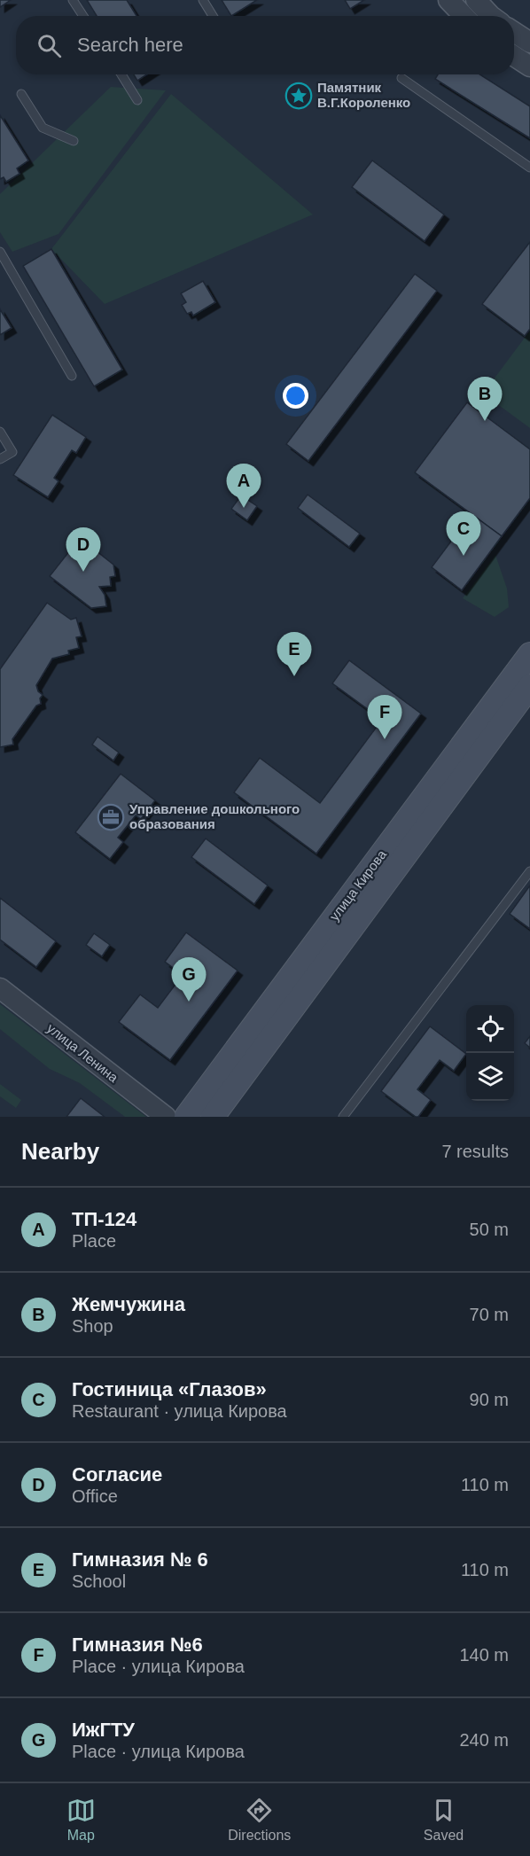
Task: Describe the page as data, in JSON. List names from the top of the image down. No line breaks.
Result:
{"streets":{"main road":["улица Кирова"],"street":["улица Ленина"]},"places":{"place":["Памятник В.Г.Короленко"],"office":["Управление дошкольного образования"]},"page":{"search":"Search here","pins":["B","A","C","D","E","F","G"],"heading":["Nearby","7 results"],"list":[{"mark":"A","name":"ТП-124","note":"Place","value":"50 m"},{"mark":"B","name":"Жемчужина","note":"Shop","value":"70 m"},{"mark":"C","name":"Гостиница «Глазов»","note":"Restaurant · улица Кирова","value":"90 m"},{"mark":"D","name":"Согласие","note":"Office","value":"110 m"},{"mark":"E","name":"Гимназия № 6","note":"School","value":"110 m"},{"mark":"F","name":"Гимназия №6","note":"Place · улица Кирова","value":"140 m"},{"mark":"G","name":"ИжГТУ","note":"Place · улица Кирова","value":"240 m"}],"nav":["Map","Directions","Saved"]}}
